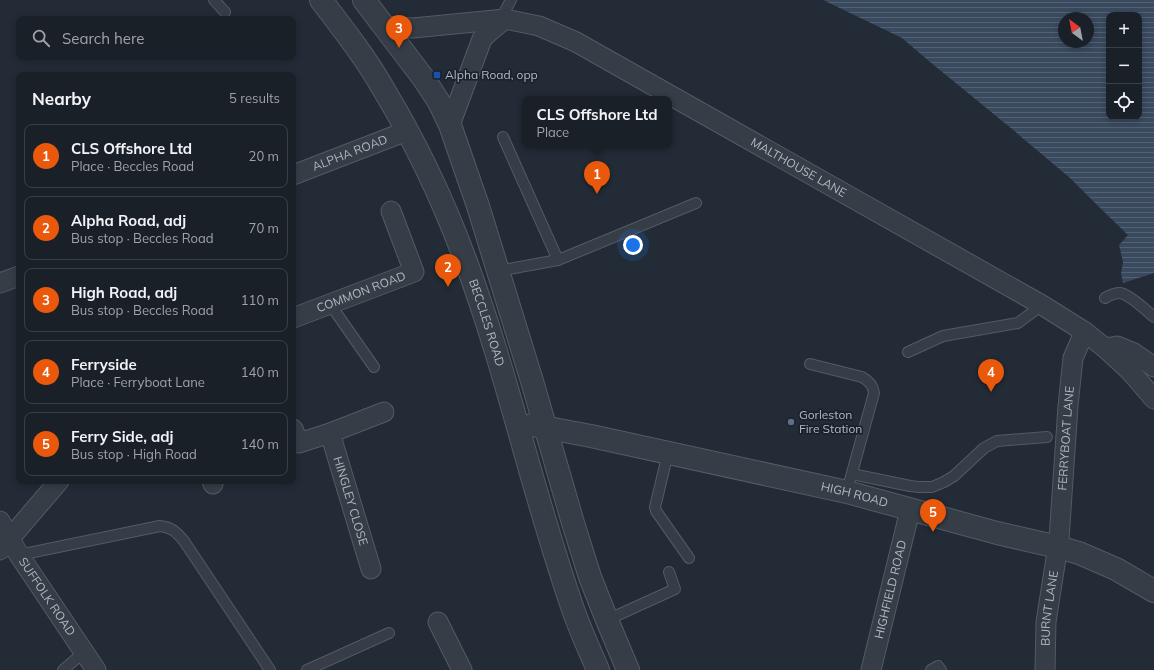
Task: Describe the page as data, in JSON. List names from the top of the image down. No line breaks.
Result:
{"streets":{"street":["ALPHA ROAD","MALTHOUSE LANE","COMMON ROAD","BECCLES ROAD","FERRYBOAT LANE","HIGH ROAD","HINGLEY CLOSE","HIGHFIELD ROAD","SUFFOLK ROAD","BURNT LANE"]},"crossings":[["ALPHA ROAD","BECCLES ROAD"],["MALTHOUSE LANE","FERRYBOAT LANE"],["BECCLES ROAD","HIGH ROAD"],["FERRYBOAT LANE","HIGH ROAD"],["FERRYBOAT LANE","BURNT LANE"],["HIGH ROAD","HIGHFIELD ROAD"],["HIGH ROAD","BURNT LANE"]],"places":{"transit":["Alpha Road, opp"],"other":["Gorleston Fire Station"]},"north":"top left","page":{"map_buttons":["+","−"],"pins":["3","1","2","4","5"],"search":"Search here","heading":["Nearby","5 results"],"popup":["CLS Offshore Ltd","Place"],"list":[{"mark":"1","name":"CLS Offshore Ltd","note":"Place · Beccles Road","value":"20 m"},{"mark":"2","name":"Alpha Road, adj","note":"Bus stop · Beccles Road","value":"70 m"},{"mark":"3","name":"High Road, adj","note":"Bus stop · Beccles Road","value":"110 m"},{"mark":"4","name":"Ferryside","note":"Place · Ferryboat Lane","value":"140 m"},{"mark":"5","name":"Ferry Side, adj","note":"Bus stop · High Road","value":"140 m"}]}}
